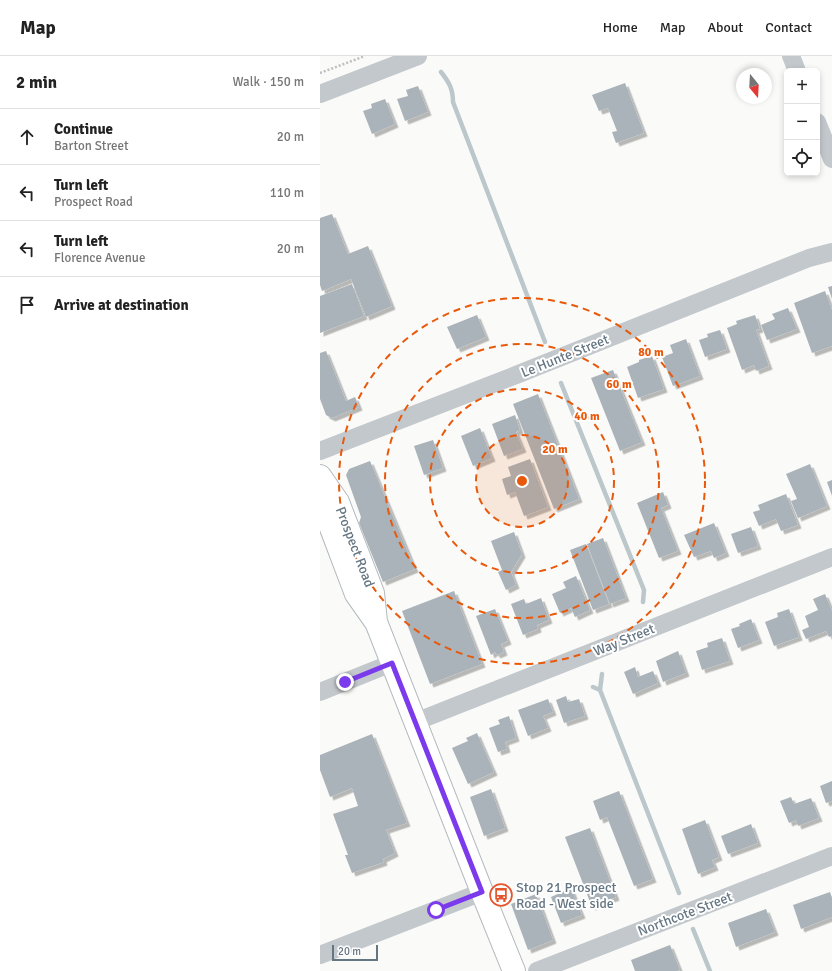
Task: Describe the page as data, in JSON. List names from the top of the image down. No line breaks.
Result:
{"streets":{"main road":["Prospect Road"],"street":["Le Hunte Street","Way Street","Northcote Street"]},"crossings":[["Prospect Road","Way Street"]],"places":{"bus stop":["Stop 21 Prospect Road - West side"]},"scale_bar":"20 m","north":"bottom","page":{"header":"Map","nav":["Home","Map","About","Contact"],"heading":["2 min","Walk · 150 m"],"map_buttons":["+","−"],"list":[["Continue","Barton Street","20 m"],["Turn left","Prospect Road","110 m"],["Turn left","Florence Avenue","20 m"],"Arrive at destination"],"scale":"20 m"},"rings":["80 m","60 m","40 m","20 m"]}
